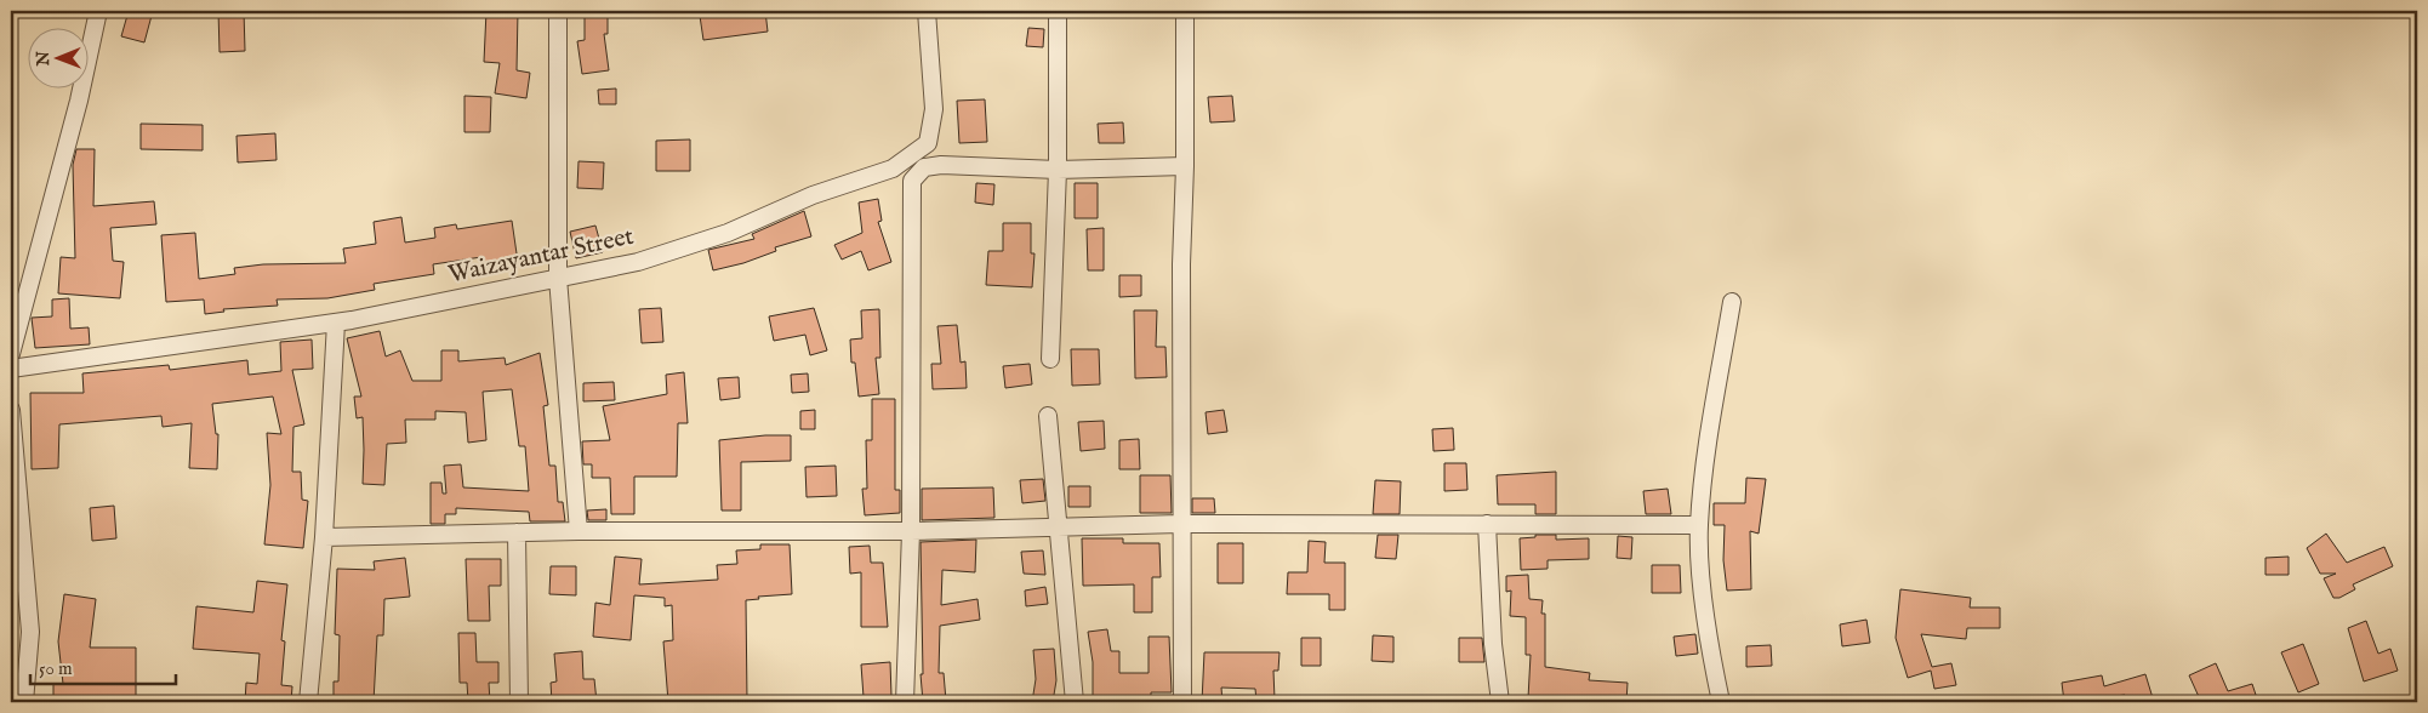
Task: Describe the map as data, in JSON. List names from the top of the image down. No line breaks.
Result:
{"streets":{"street":["Waizayantar Street"]},"scale_bar":"50 m","north":"left"}
